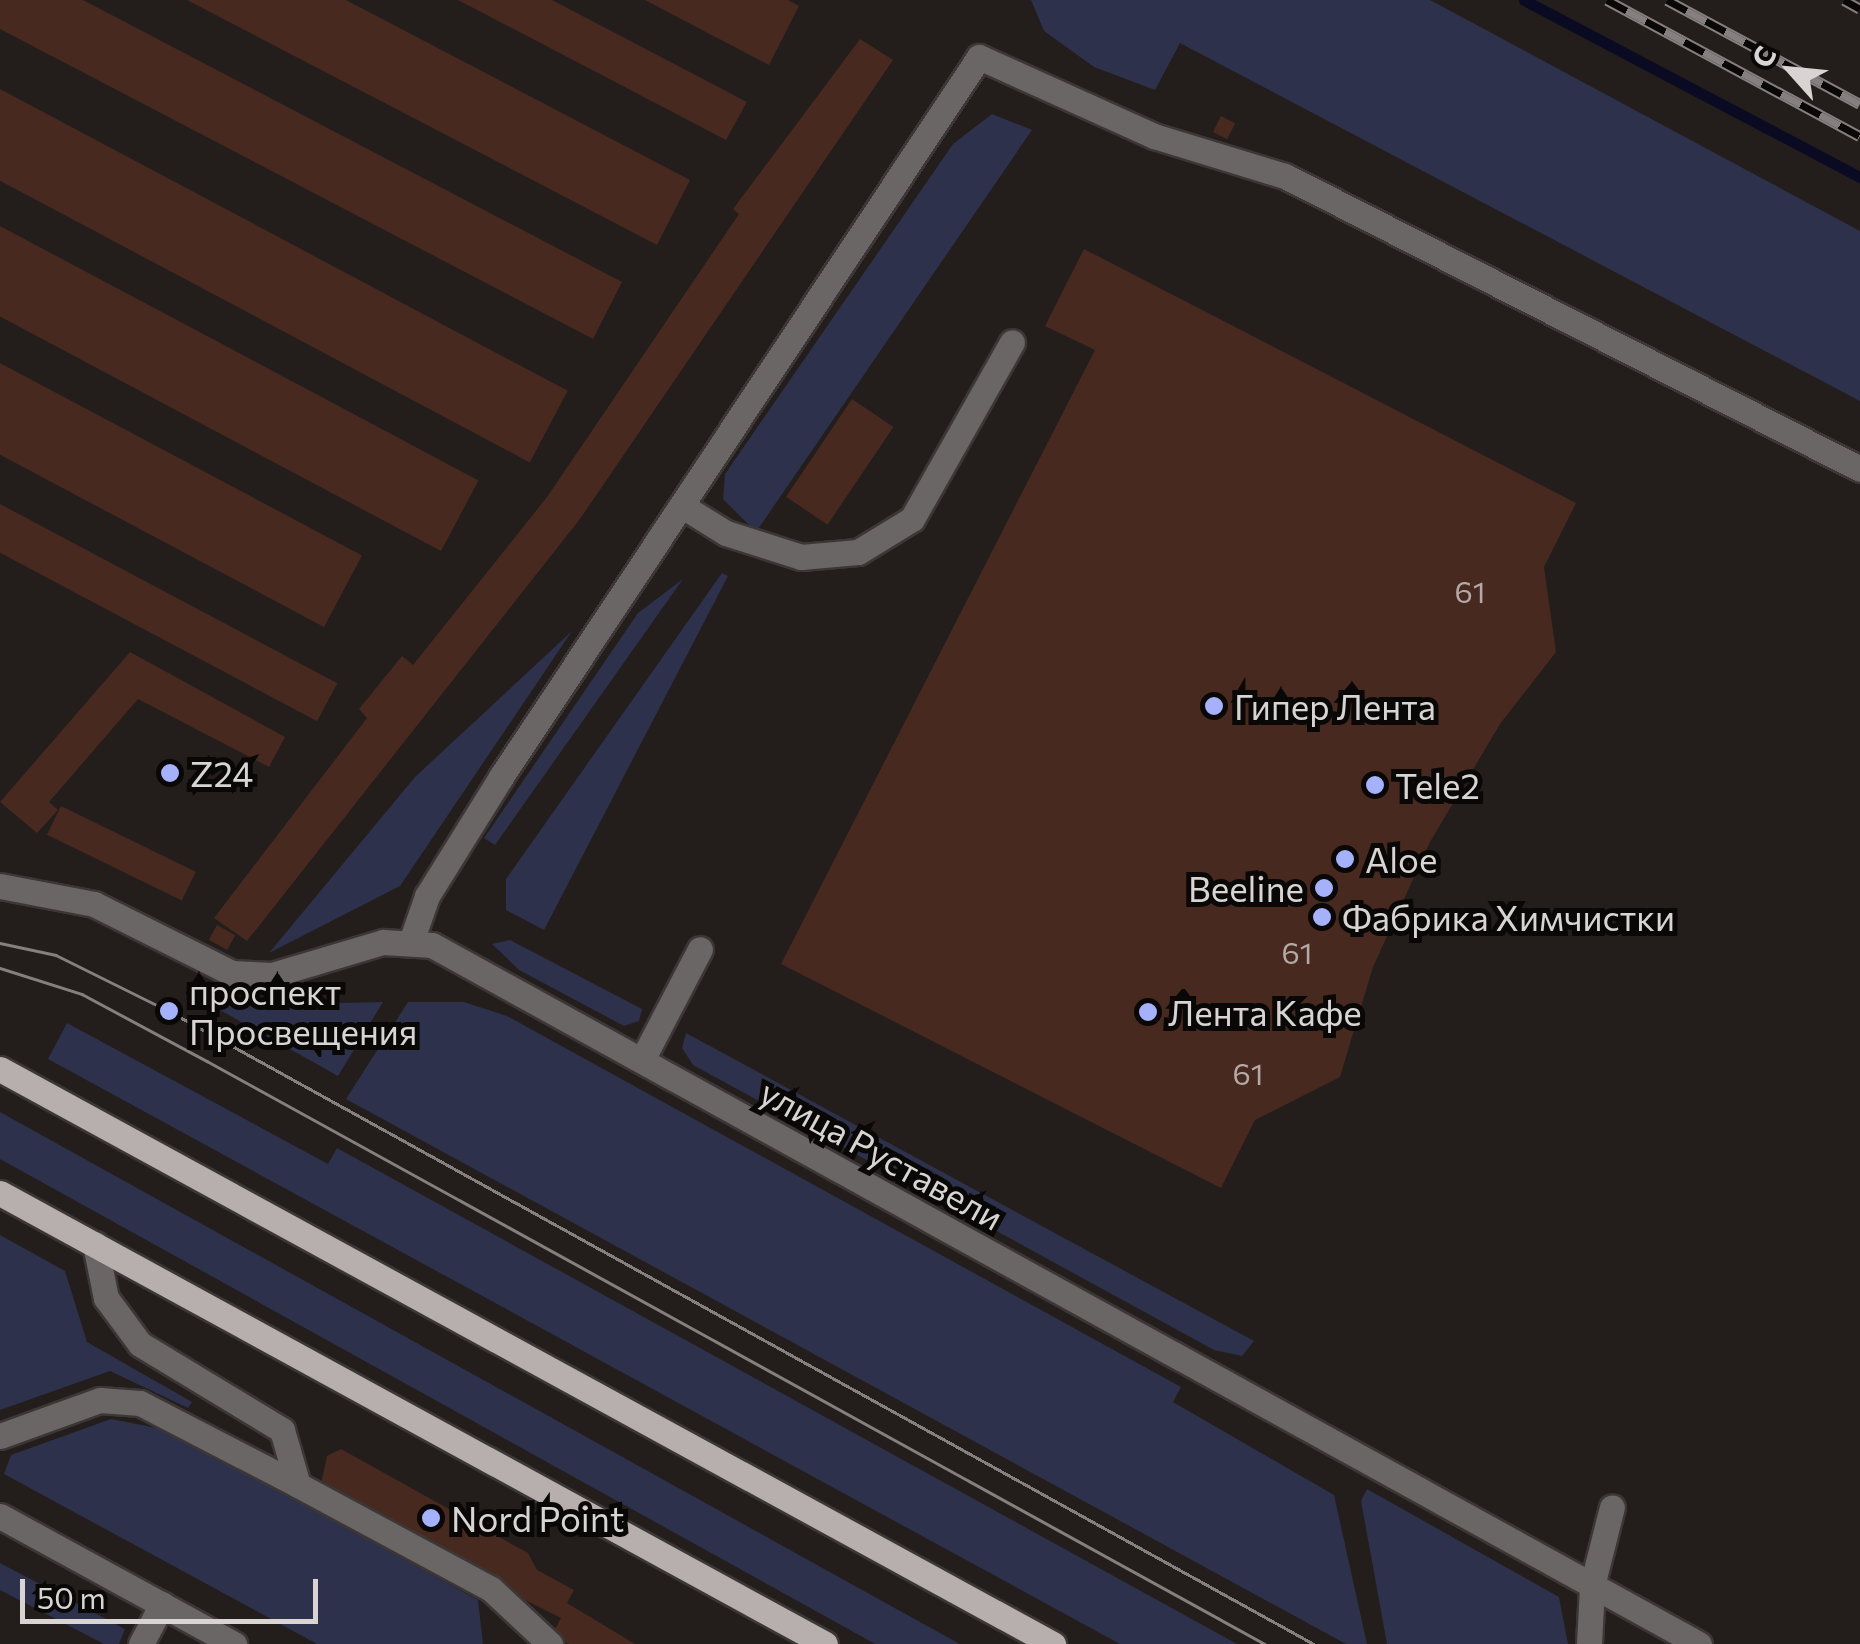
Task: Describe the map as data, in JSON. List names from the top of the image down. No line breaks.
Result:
{"streets":{"street":["улица Руставели"]},"places":["Гипер Лента","Z24","Tele2","Aloe","Beeline","Фабрика Химчистки","проспект Просвещения","Лента Кафе","Nord Point"],"house_numbers":["61","61","61"],"scale_bar":"50 m","north":"top left"}
